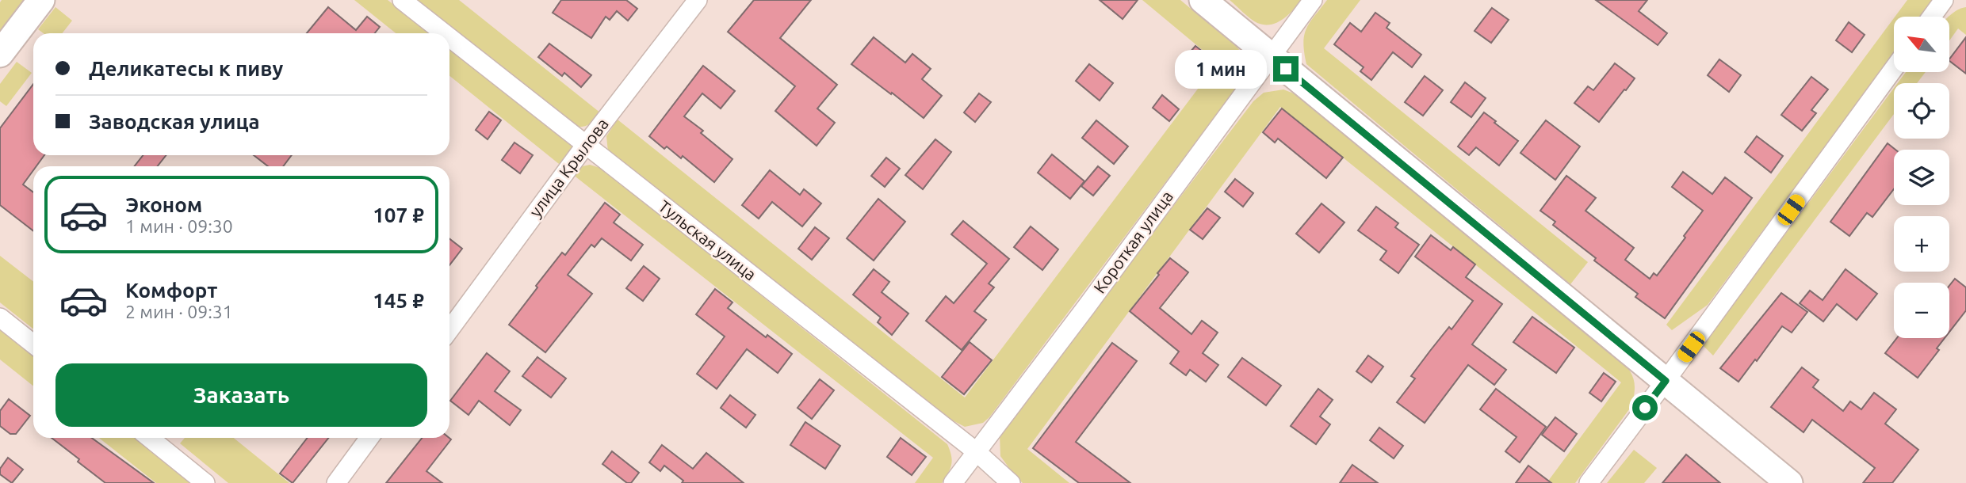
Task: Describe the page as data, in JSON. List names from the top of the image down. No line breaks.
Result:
{"streets":{"street":["улица Крылова","Тульская улица","Короткая улица"]},"crossings":[["улица Крылова","Тульская улица"],["Тульская улица","Короткая улица"]],"north":"top left","page":{"map_buttons":["+","−"],"banner":["Деликатесы к пиву","Заводская улица"],"bubble":"1 мин","list":[{"name":"Эконом","note":"1 мин · 09:30","value":"107 ₽"},{"name":"Комфорт","note":"2 мин · 09:31","value":"145 ₽"}],"buttons":"Заказать"}}
